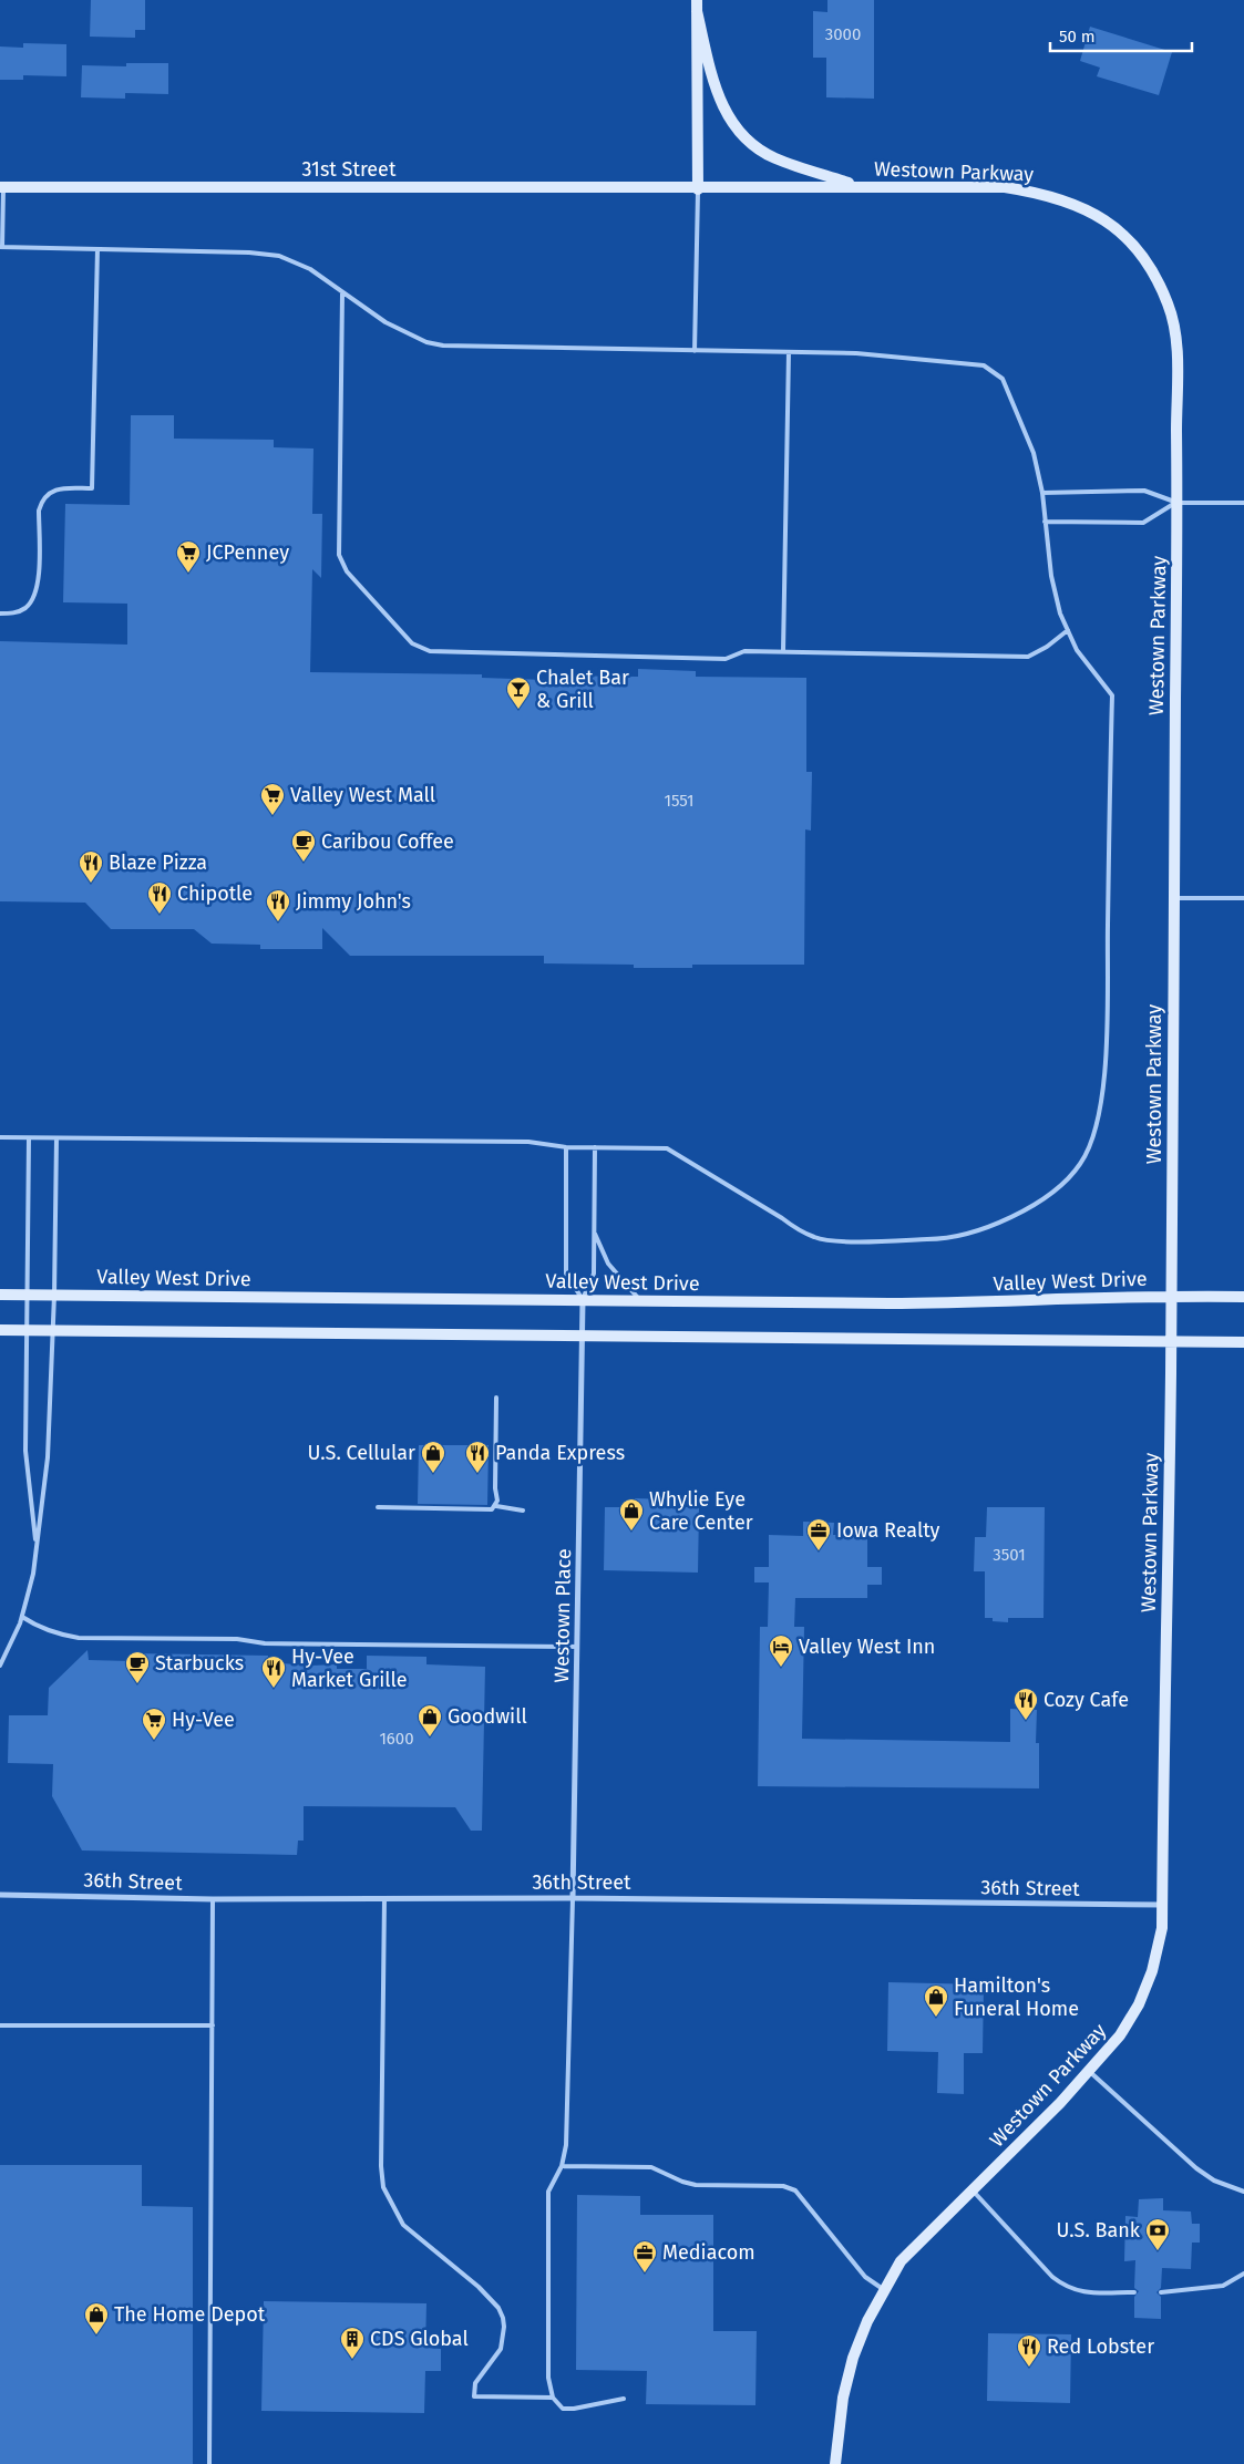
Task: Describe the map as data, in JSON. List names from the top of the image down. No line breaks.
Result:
{"streets":{"street":["31st Street","Westown Parkway","Valley West Drive","Westown Place","36th Street"]},"crossings":[["31st Street","Westown Parkway"],["Westown Parkway","Valley West Drive"],["Westown Parkway","36th Street"],["Valley West Drive","Westown Place"],["Westown Place","36th Street"]],"places":{"supermarket":["JCPenney","Valley West Mall","Hy-Vee"],"bar":["Chalet Bar & Grill"],"cafe":["Caribou Coffee","Starbucks"],"restaurant":["Blaze Pizza","Chipotle","Jimmy John's","Panda Express","Hy-Vee Market Grille","Cozy Cafe","Red Lobster"],"shop":["U.S. Cellular","Whylie Eye Care Center","Goodwill","Hamilton's Funeral Home","The Home Depot"],"office":["Iowa Realty","Mediacom"],"hotel":["Valley West Inn"],"bank":["U.S. Bank"],"building":["CDS Global"]},"house_numbers":["3000","1551","3501","1600"],"scale_bar":"50 m"}
